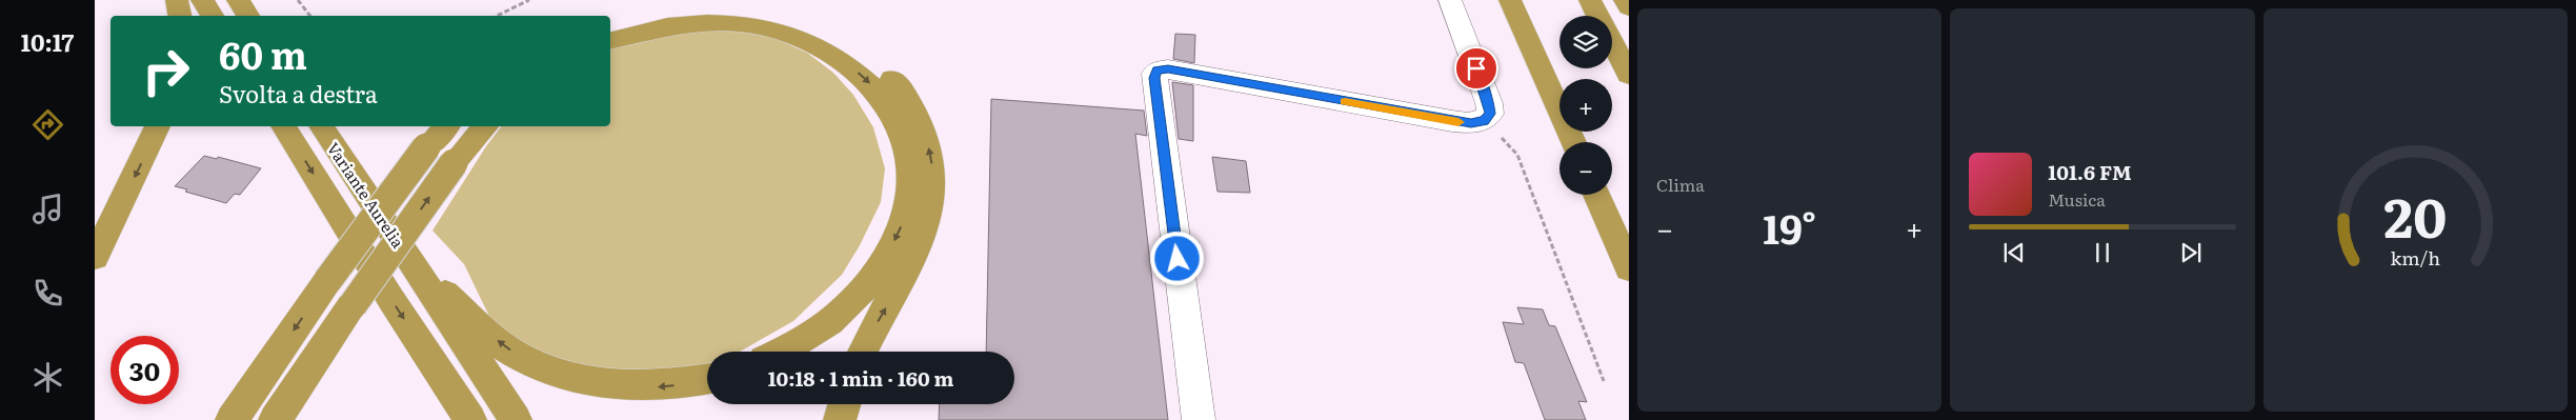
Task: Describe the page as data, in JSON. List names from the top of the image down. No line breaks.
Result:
{"streets":{"highway":["Variante Aurelia"]},"page":{"tabs":"10:17","tile":"Clima","map_buttons":["+","−"],"turn":["60 m","Svolta a destra"],"song":["101.6 FM","Musica"],"heat":["−","19°","+"],"limit":"30","trip":"10:18 · 1 min · 160 m","gauge":["20","km/h"]}}
